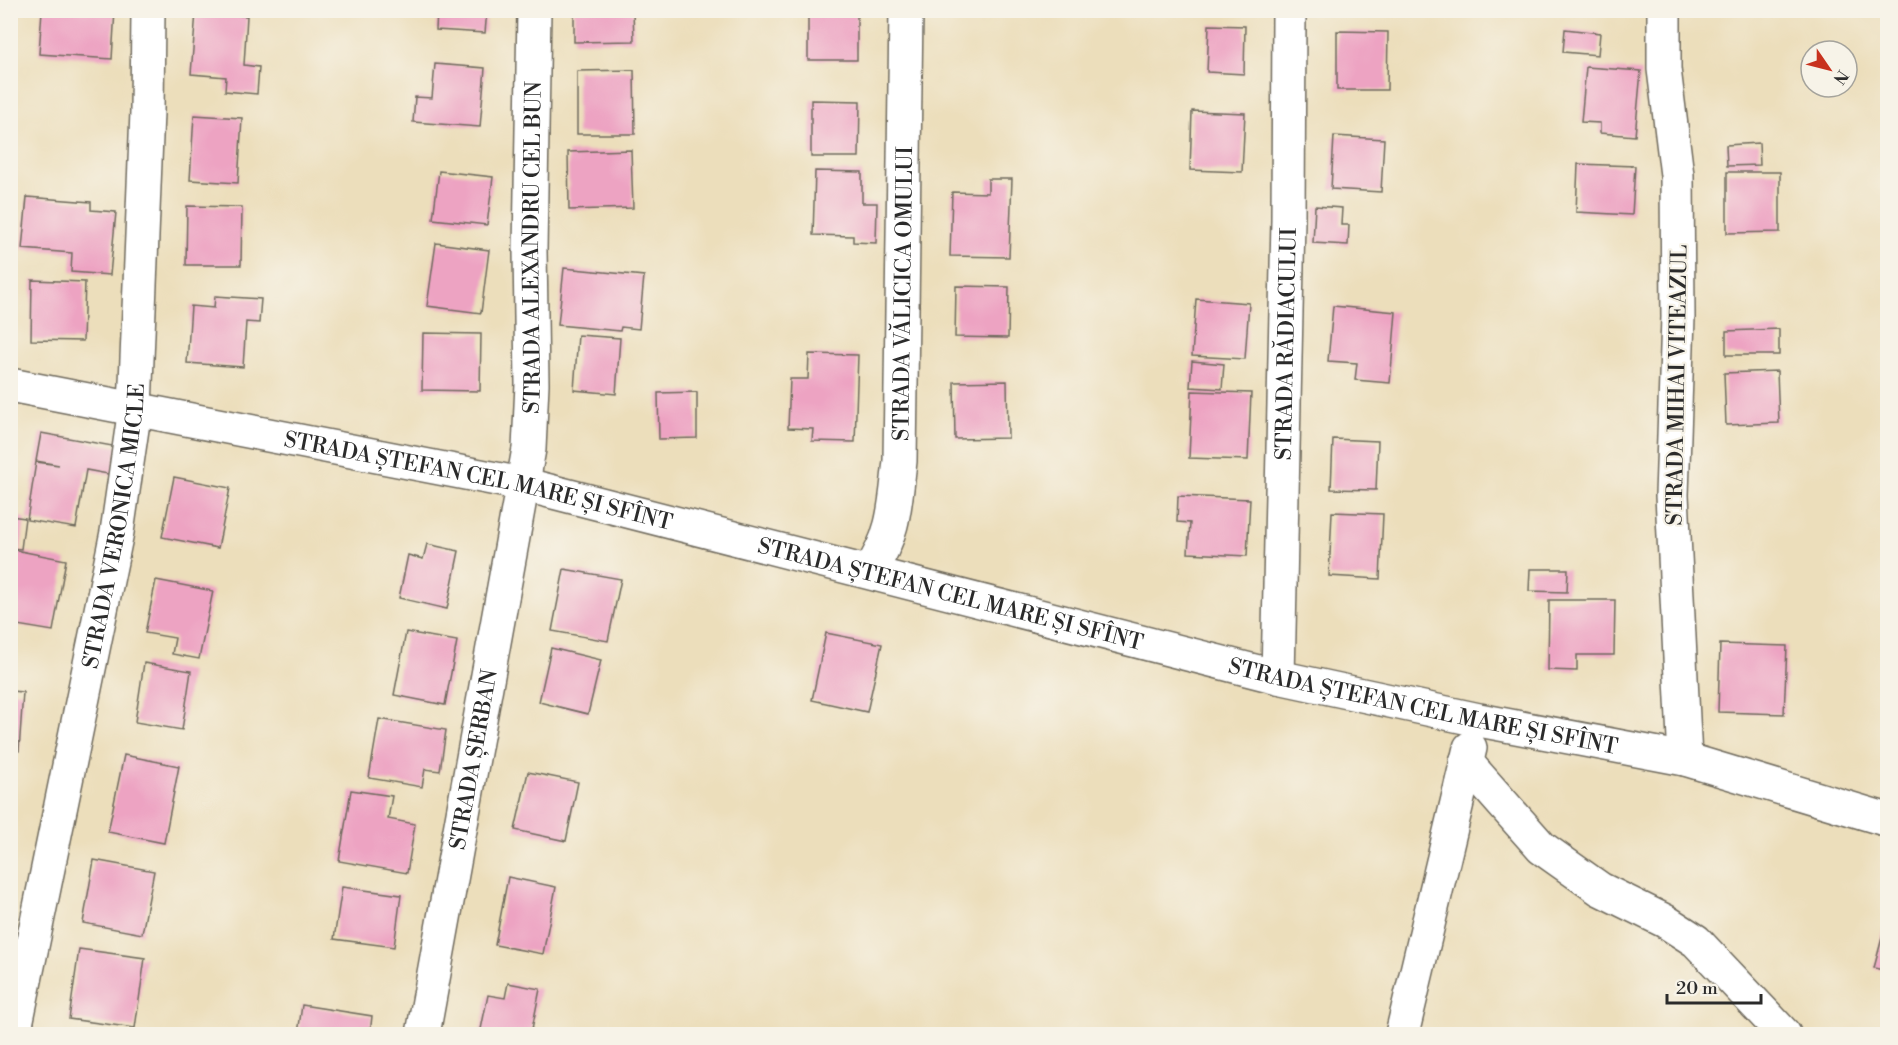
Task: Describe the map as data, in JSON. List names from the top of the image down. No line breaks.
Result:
{"streets":{"street":["STRADA ALEXANDRU CEL BUN","STRADA VĂLICICA OMULUI","STRADA RĂDIACULUI","STRADA MIHAI VITEAZUL","STRADA ȘTEFAN CEL MARE ȘI SFÎNT","STRADA VERONICA MICLE","STRADA ȘERBAN"]},"crossings":[["STRADA ALEXANDRU CEL BUN","STRADA ȘTEFAN CEL MARE ȘI SFÎNT"],["STRADA ALEXANDRU CEL BUN","STRADA ȘERBAN"],["STRADA VĂLICICA OMULUI","STRADA ȘTEFAN CEL MARE ȘI SFÎNT"],["STRADA RĂDIACULUI","STRADA ȘTEFAN CEL MARE ȘI SFÎNT"],["STRADA MIHAI VITEAZUL","STRADA ȘTEFAN CEL MARE ȘI SFÎNT"],["STRADA ȘTEFAN CEL MARE ȘI SFÎNT","STRADA VERONICA MICLE"],["STRADA ȘTEFAN CEL MARE ȘI SFÎNT","STRADA ȘERBAN"]],"scale_bar":"20 m","north":"bottom right"}
